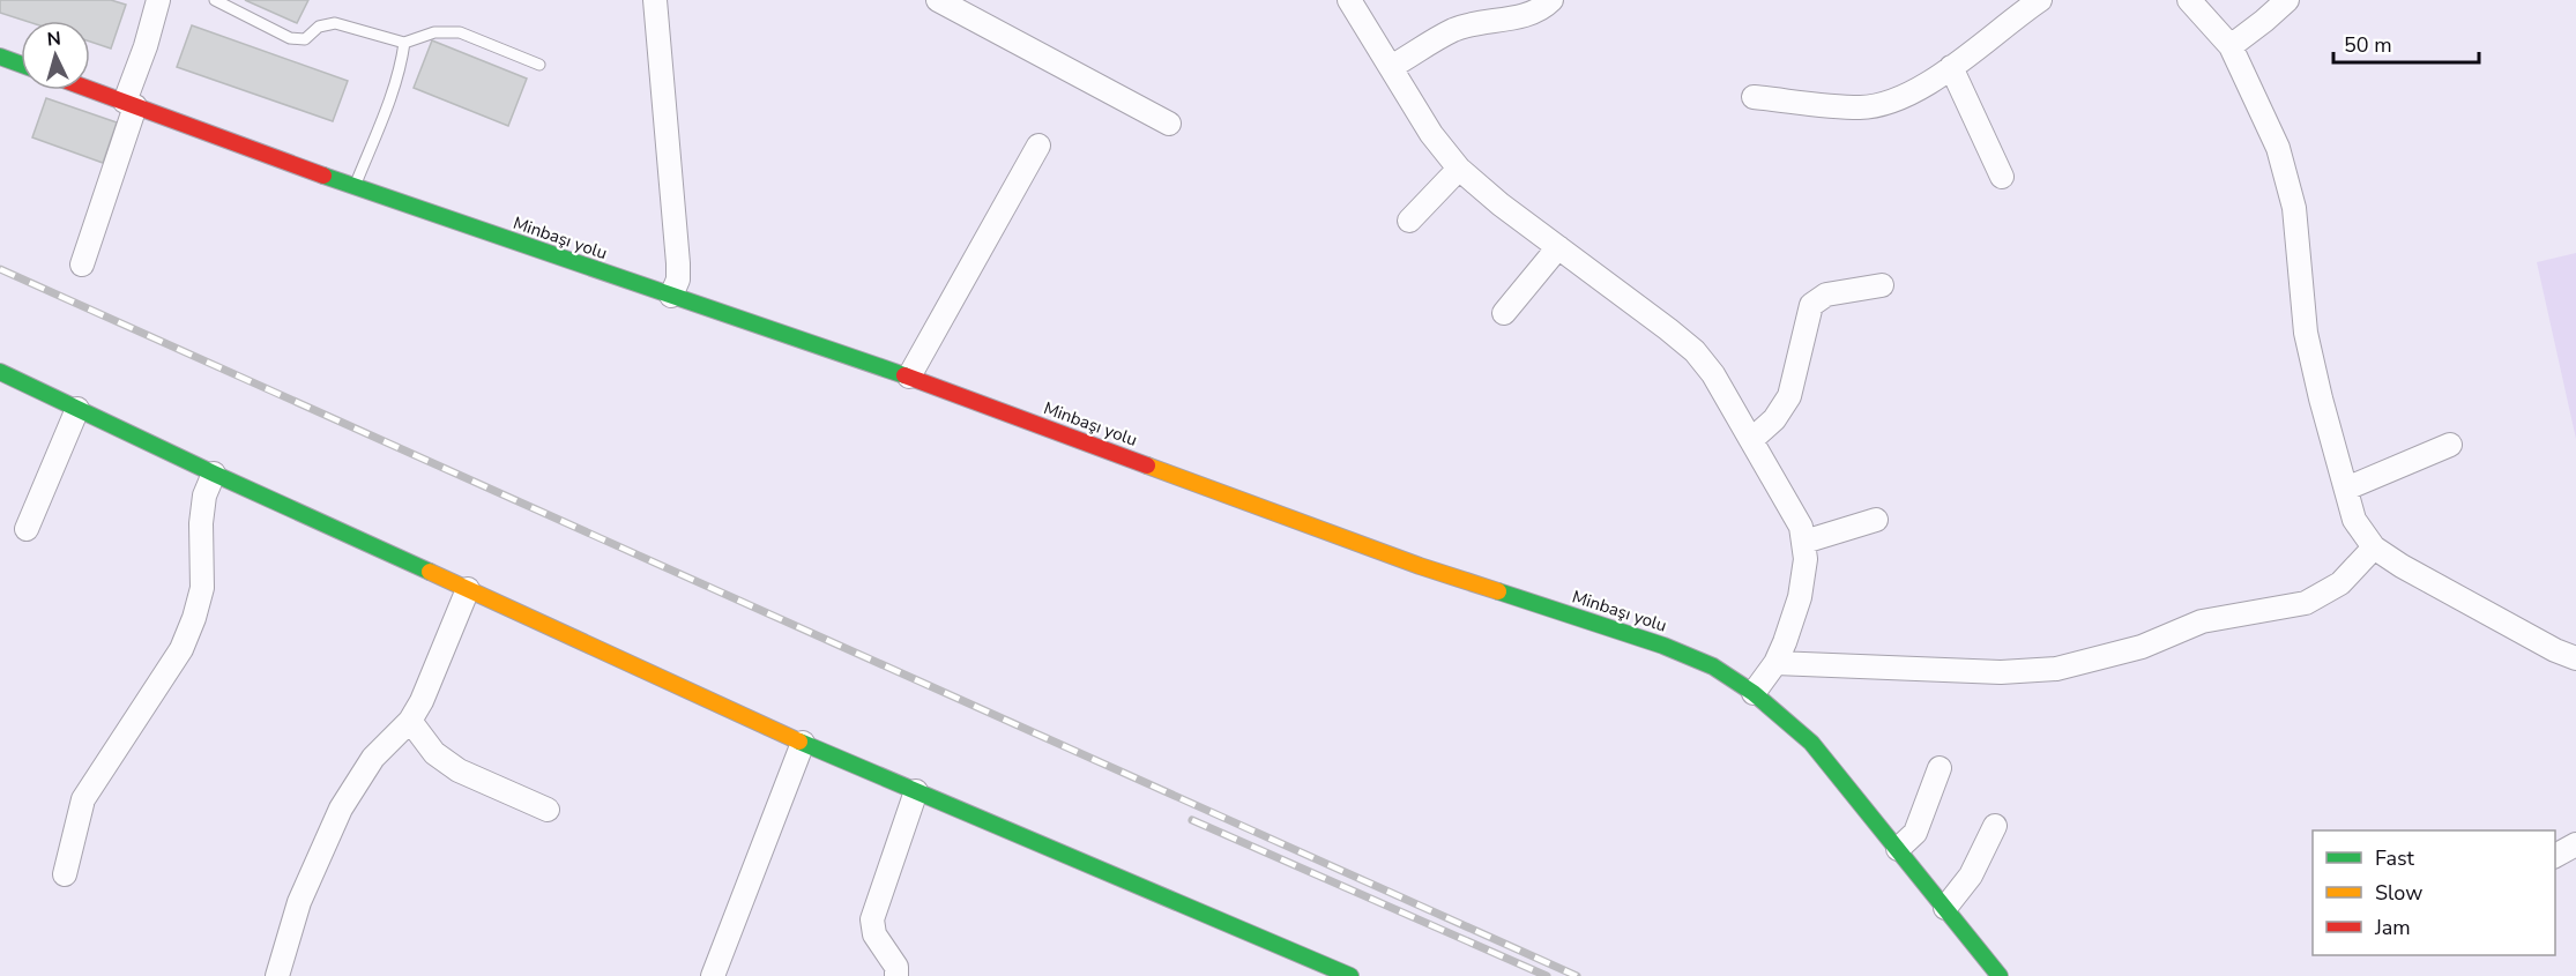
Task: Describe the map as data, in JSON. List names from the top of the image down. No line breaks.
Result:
{"streets":{"street":["Minbaşı yolu"]},"legend":["Fast","Slow","Jam"],"scale_bar":"50 m","north":"top"}
